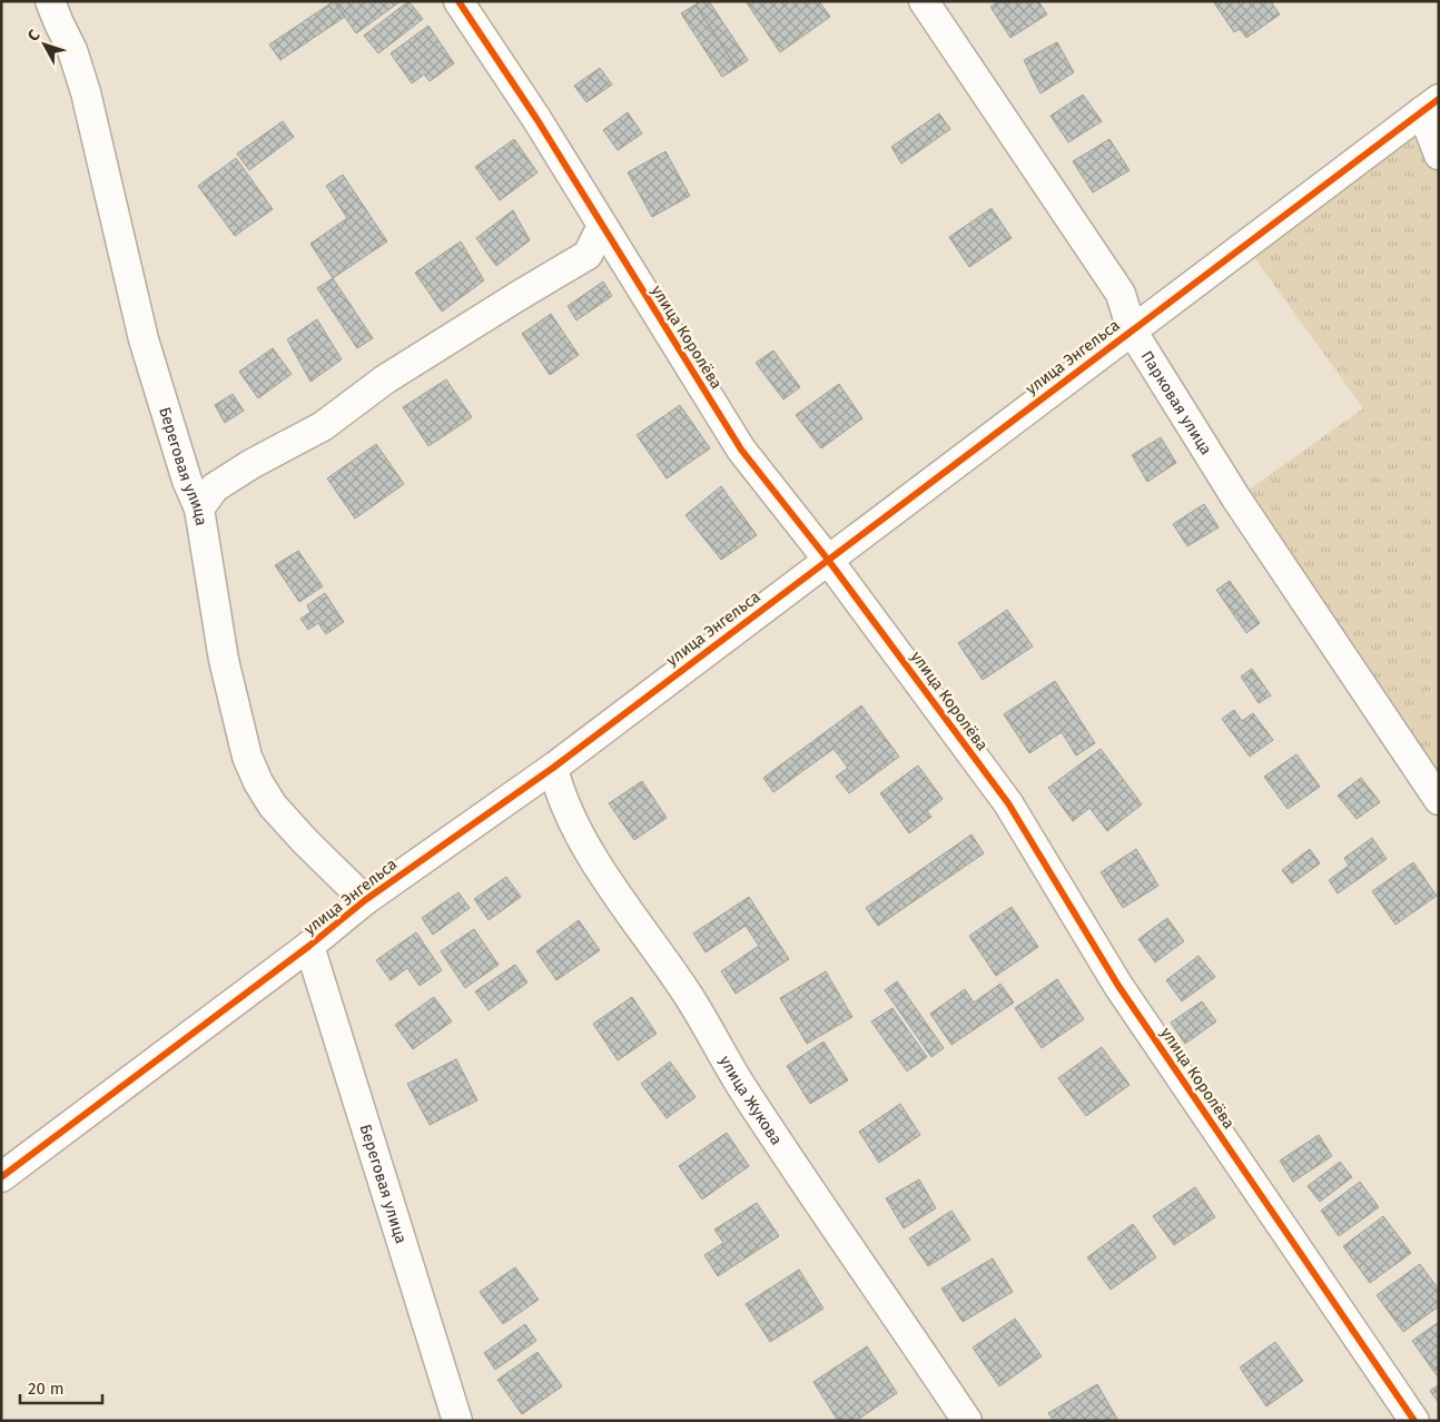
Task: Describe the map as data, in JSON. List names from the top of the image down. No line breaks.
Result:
{"streets":{"street":["улица Королёва","улица Энгельса","Парковая улица","Береговая улица","улица Жукова"]},"crossings":[["улица Королёва","улица Энгельса"],["улица Энгельса","Парковая улица"],["улица Энгельса","Береговая улица"],["улица Энгельса","улица Жукова"]],"scale_bar":"20 m","north":"top left"}
